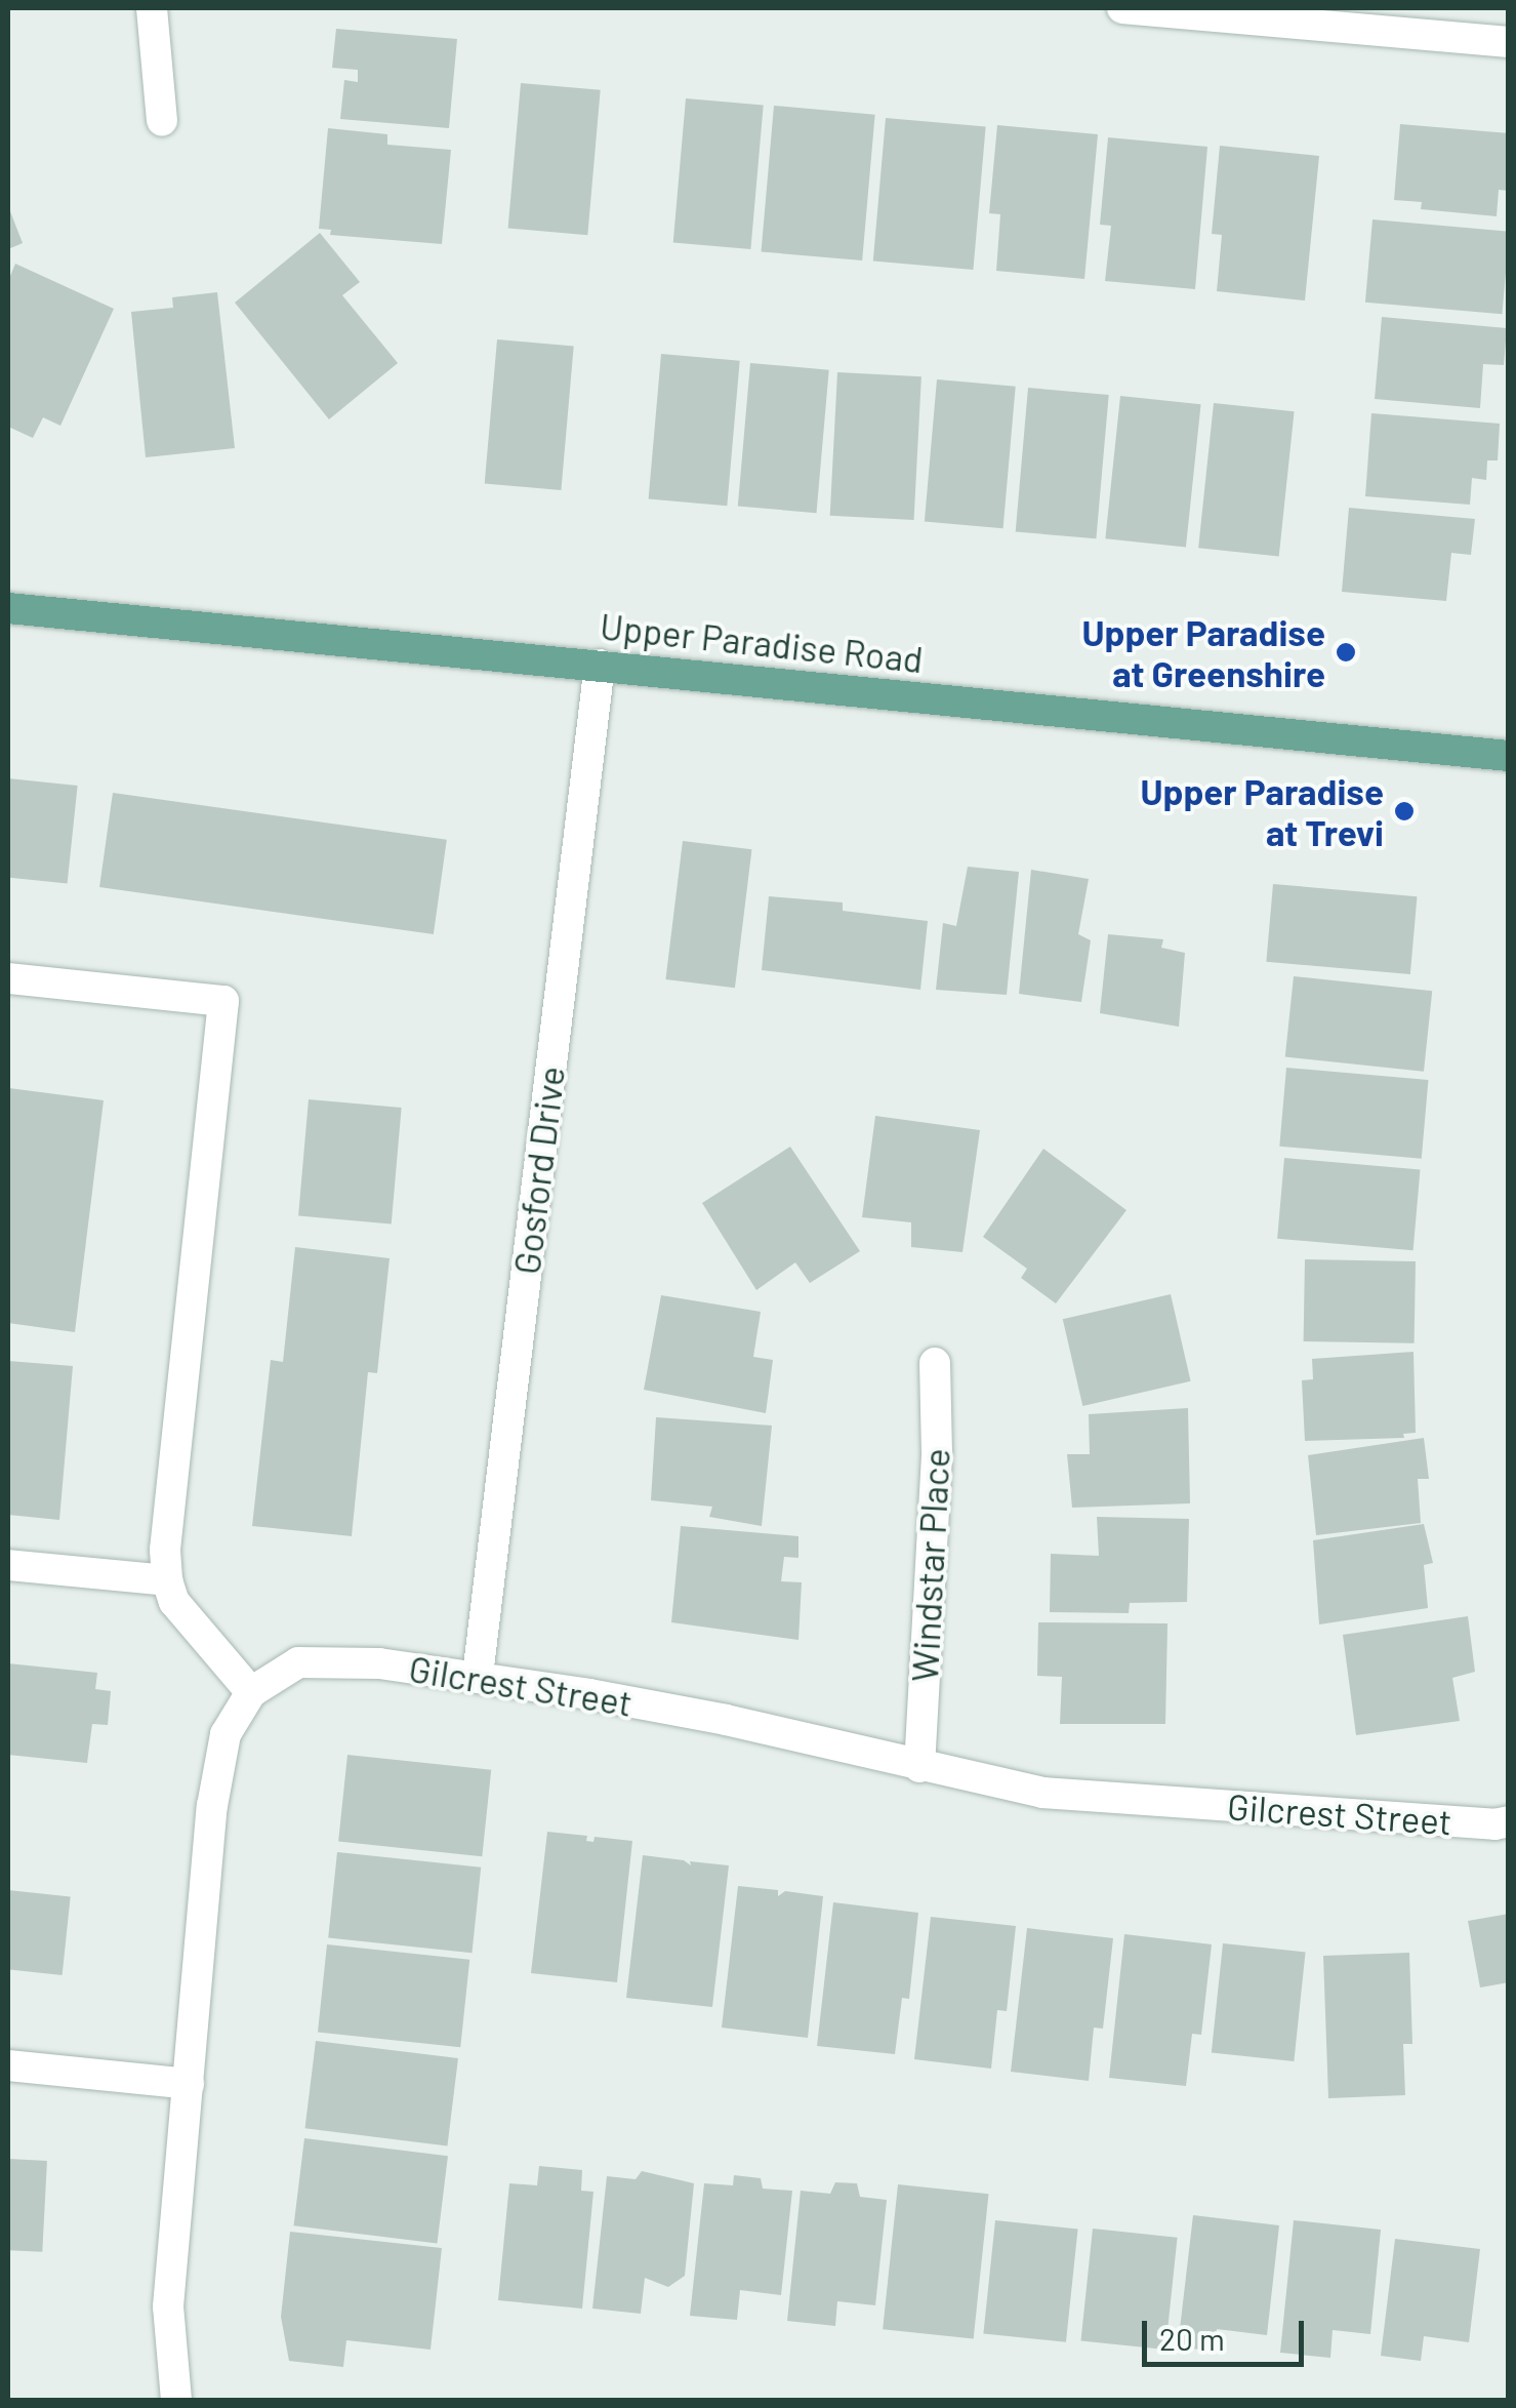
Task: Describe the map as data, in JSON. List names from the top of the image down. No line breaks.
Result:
{"streets":{"main road":["Upper Paradise Road"],"street":["Gosford Drive","Windstar Place","Gilcrest Street"]},"crossings":[["Upper Paradise Road","Gosford Drive"],["Gosford Drive","Gilcrest Street"],["Windstar Place","Gilcrest Street"]],"places":["Upper Paradise at Greenshire","Upper Paradise at Trevi"],"scale_bar":"20 m"}
